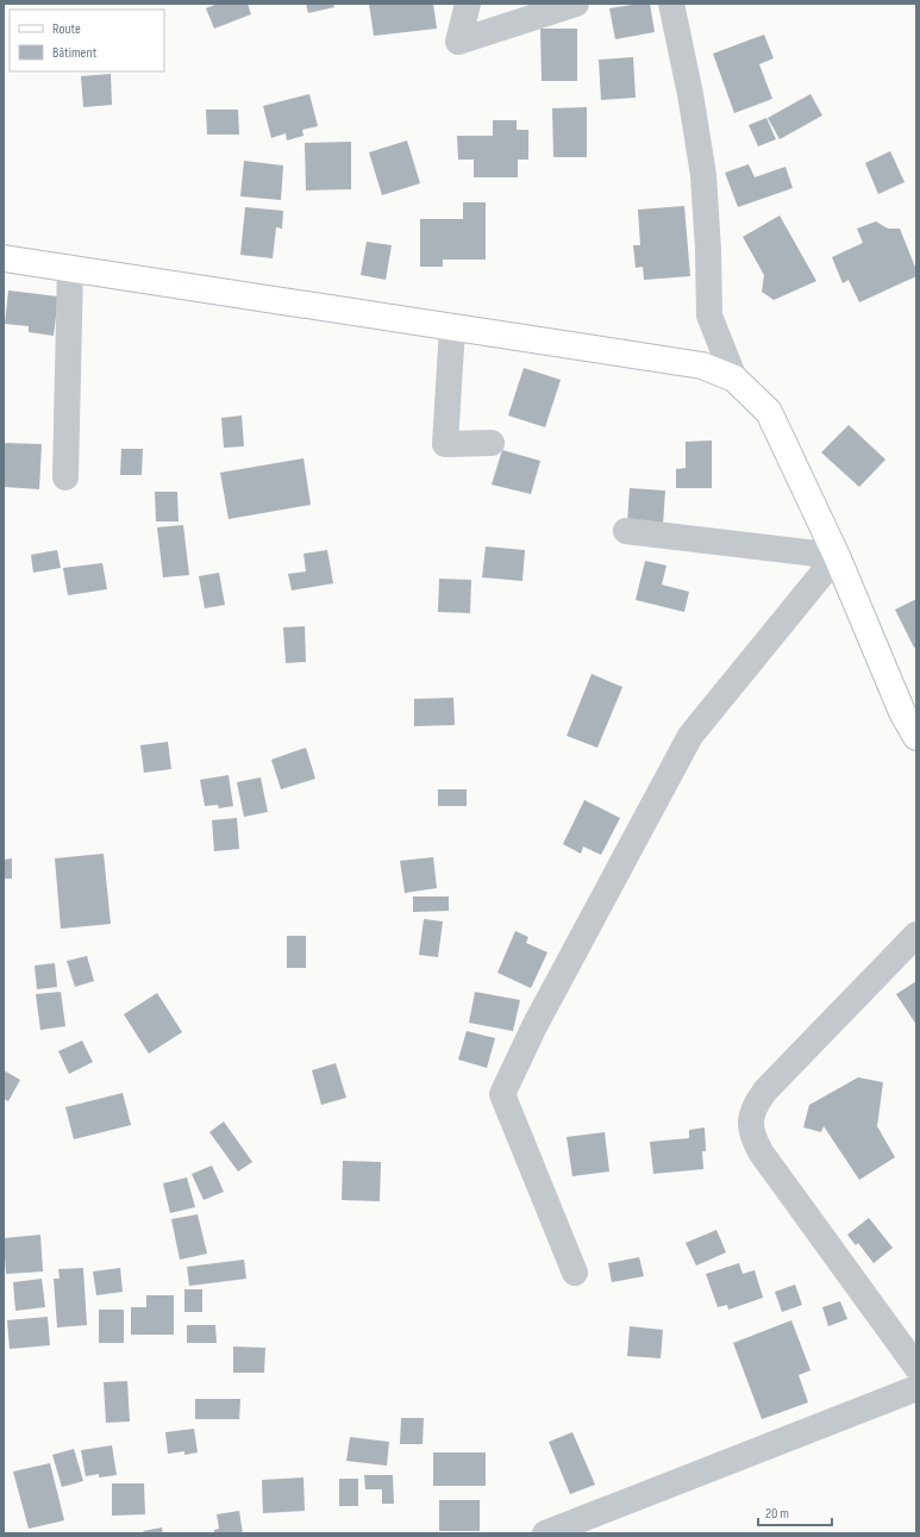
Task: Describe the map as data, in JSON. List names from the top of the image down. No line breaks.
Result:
{"legend":["Route","Bâtiment"],"scale_bar":"20 m"}
